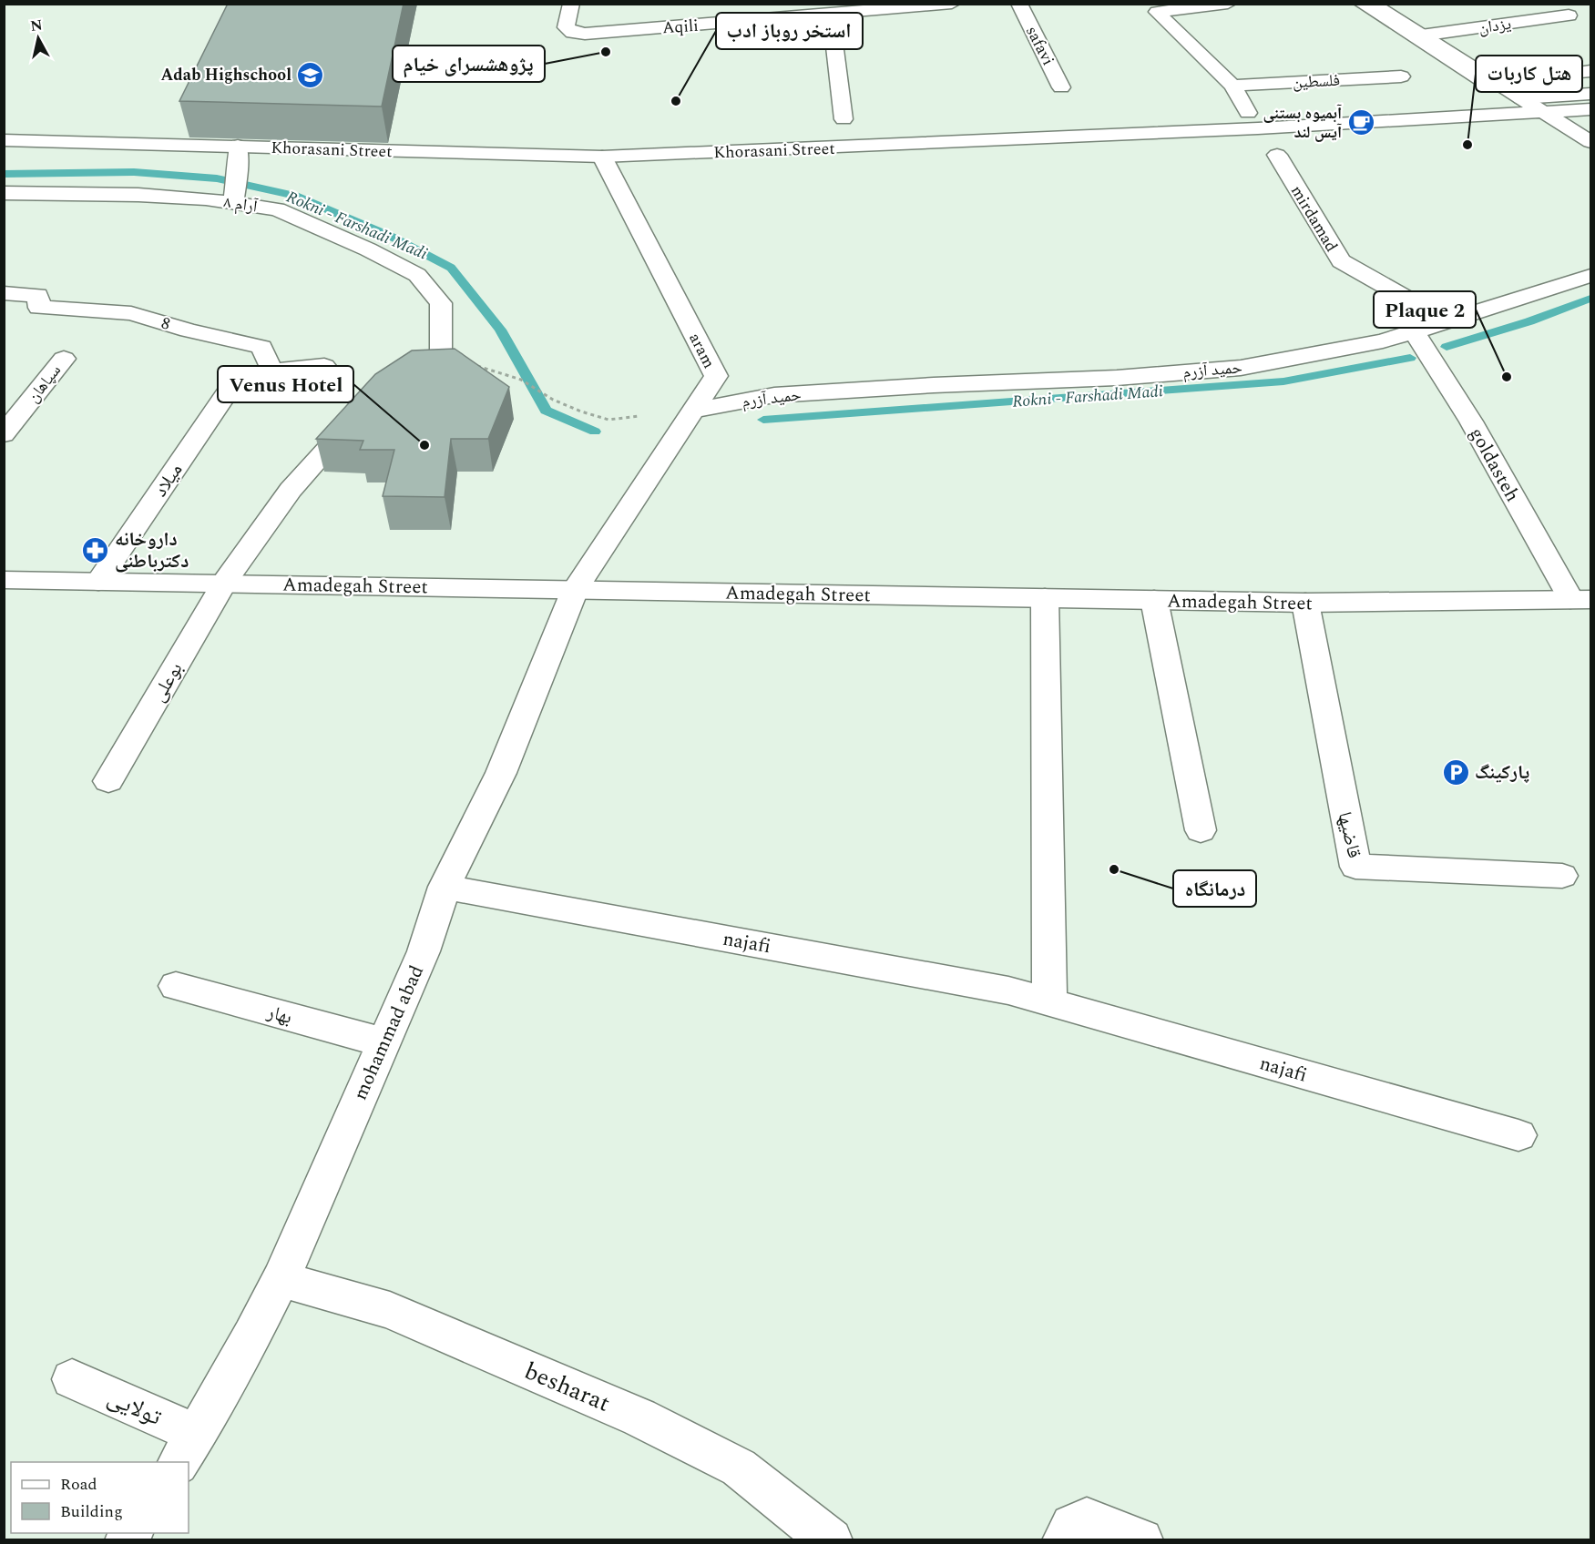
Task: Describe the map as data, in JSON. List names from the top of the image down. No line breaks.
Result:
{"streets":{"street":["یزدان","Aqili","safavi","فلسطین","Khorasani Street","۸ آرام","mirdamad","8","aram","حمید آزرم","سپاهان","goldasteh","میلاد","Amadegah Street","بوعلی","قاضیها","najafi","بهار","mohammad abad","besharat","تولایی"]},"crossings":[["Khorasani Street","aram"],["mirdamad","حمید آزرم"],["aram","حمید آزرم"],["aram","Amadegah Street"],["aram","mohammad abad"],["حمید آزرم","goldasteh"],["goldasteh","Amadegah Street"],["میلاد","Amadegah Street"],["Amadegah Street","بوعلی"],["Amadegah Street","قاضیها"],["Amadegah Street","mohammad abad"],["najafi","mohammad abad"],["بهار","mohammad abad"],["mohammad abad","besharat"],["mohammad abad","تولایی"]],"water":["Rokni - Farshadi Madi"],"places":{"other":["پژوهشسرای خیام","استخر روباز ادب","هتل کاربات","Plaque 2","Venus Hotel","درمانگاه"],"school or university":["Adab Highschool"],"cafe":["آبمیوه بستنی آیس لند"],"pharmacy":["داروخانه دکترباطنی"],"parking":["پارکینگ"]},"legend":["Road","Building"],"north":"top"}
